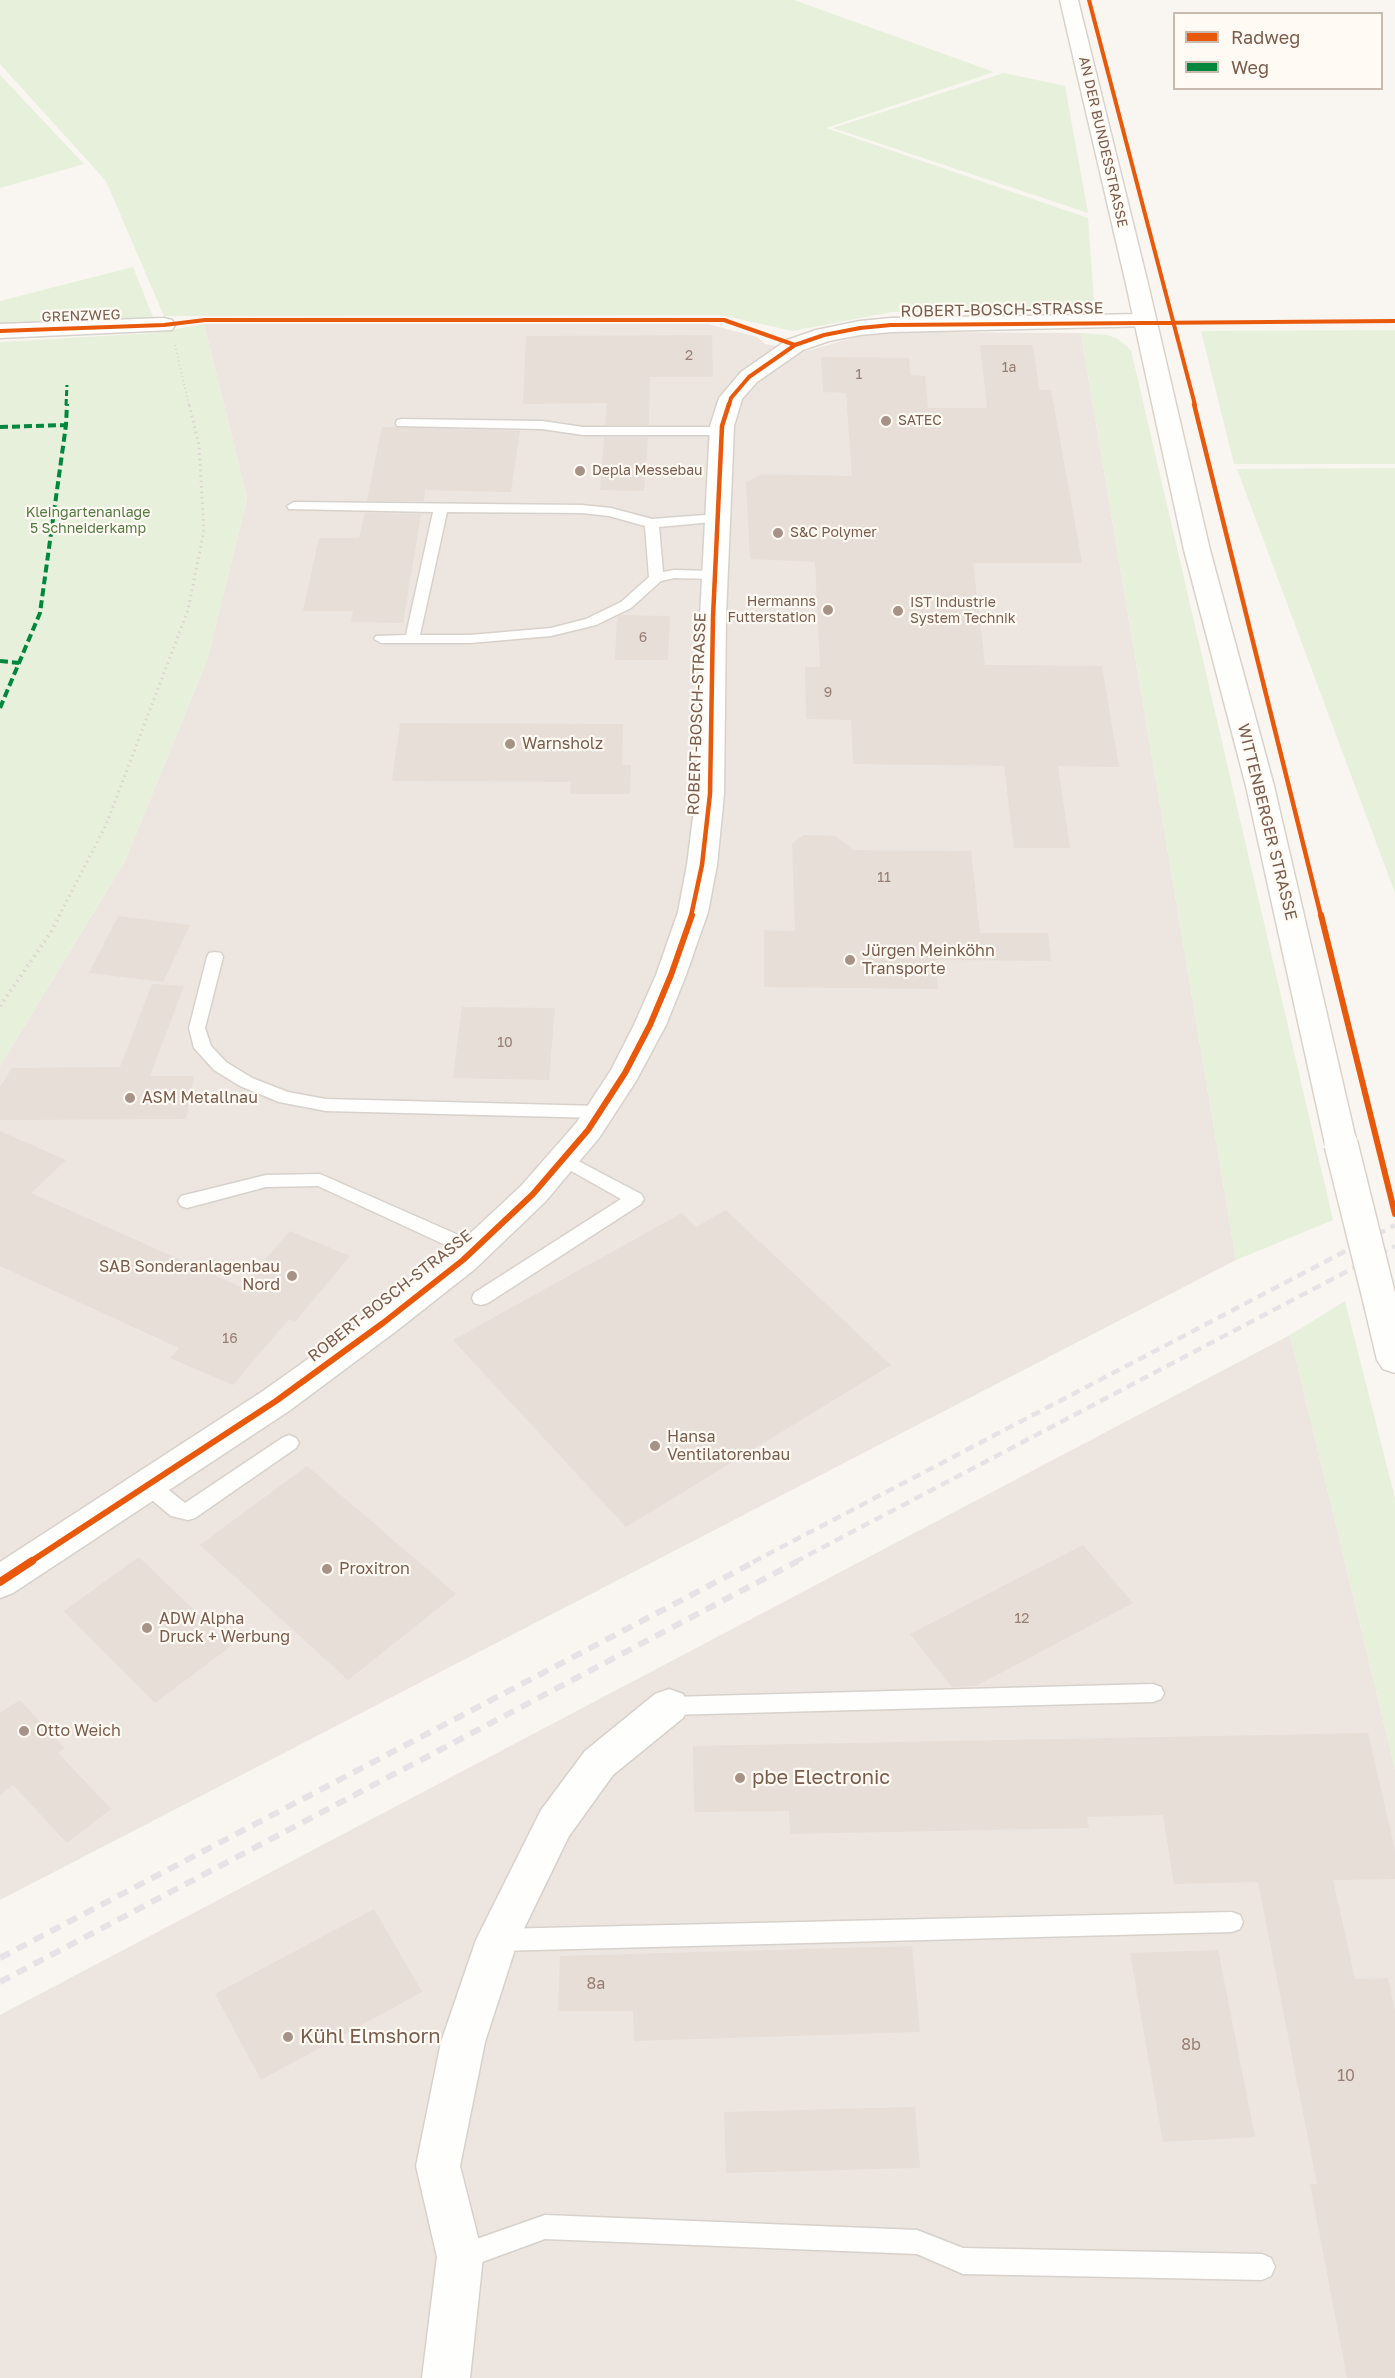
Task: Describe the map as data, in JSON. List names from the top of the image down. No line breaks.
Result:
{"streets":{"street":["AN DER BUNDESSTRASSE","ROBERT-BOSCH-STRASSE","GRENZWEG","WITTENBERGER STRASSE"]},"crossings":[["AN DER BUNDESSTRASSE","WITTENBERGER STRASSE"],["ROBERT-BOSCH-STRASSE","WITTENBERGER STRASSE"]],"parks":["Kleingartenanlage 5 Schneiderkamp"],"places":["SATEC","Depla Messebau","S&C Polymer","Hermanns Futterstation","IST Industrie System Technik","Warnsholz","Jürgen Meinköhn Transporte","ASM Metallnau","SAB Sonderanlagenbau Nord","Hansa Ventilatorenbau","Proxitron","ADW Alpha Druck + Werbung","Otto Weich","pbe Electronic","Kühl Elmshorn"],"house_numbers":["2","1a","1","6","9","11","10","16","12","8a","8b","10"],"legend":["Radweg","Weg"]}
